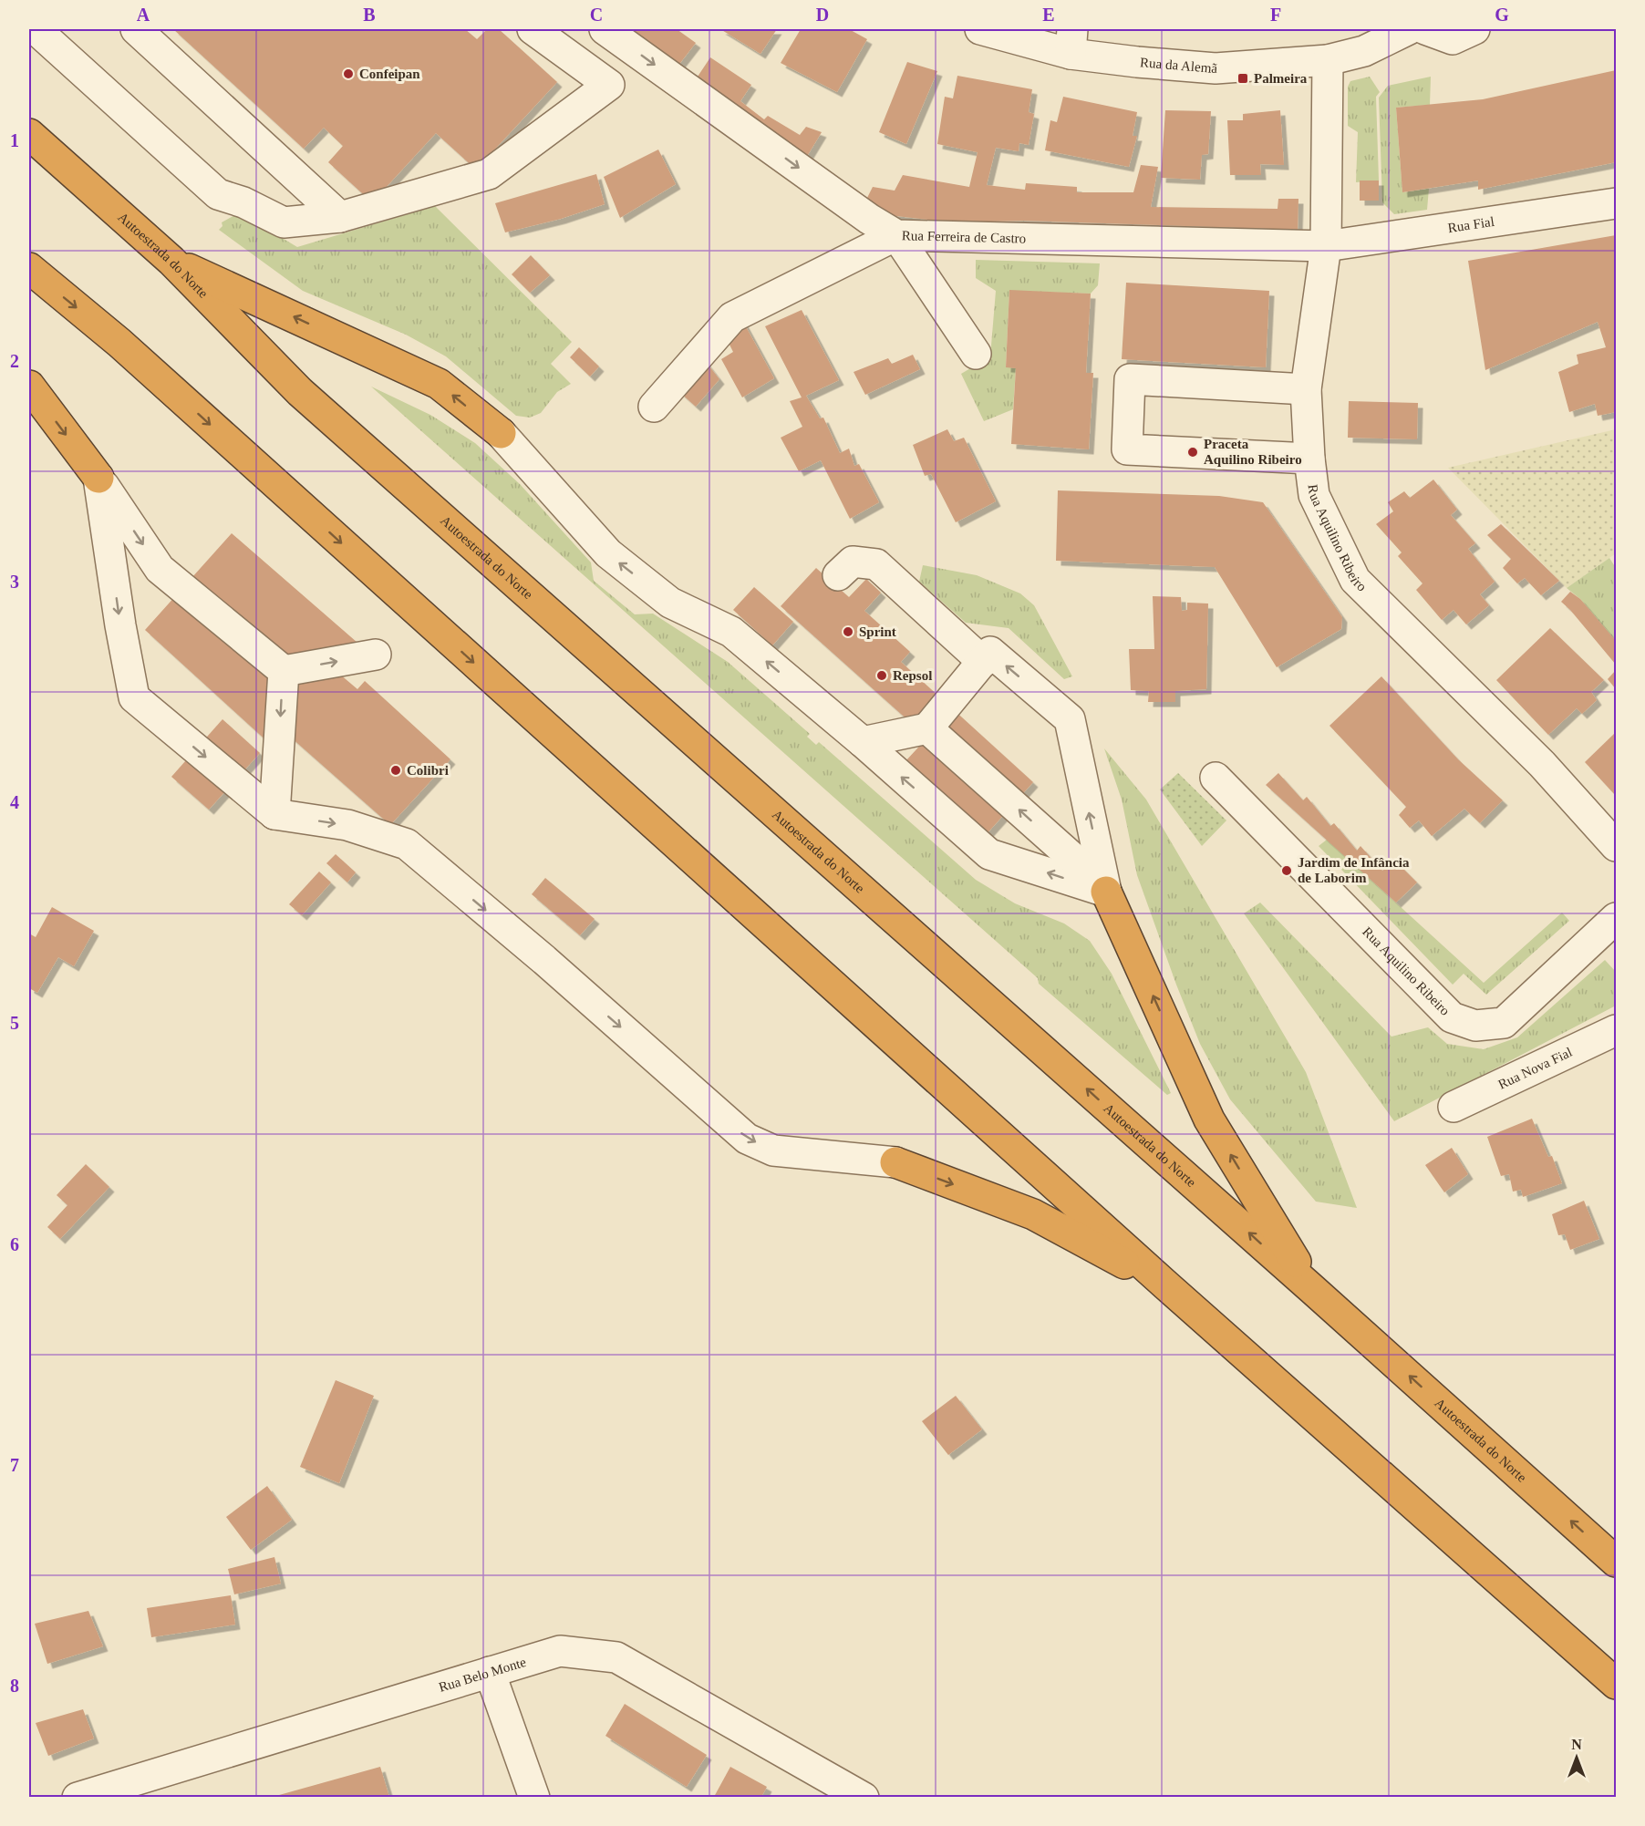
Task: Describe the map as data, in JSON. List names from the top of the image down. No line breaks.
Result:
{"streets":{"highway":["Autoestrada do Norte"],"street":["Rua da Alemã","Rua Fial","Rua Ferreira de Castro","Rua Aquilino Ribeiro","Rua Nova Fial","Rua Belo Monte"]},"crossings":[["Rua da Alemã","Rua Aquilino Ribeiro"],["Rua Fial","Rua Ferreira de Castro"],["Rua Fial","Rua Aquilino Ribeiro"],["Rua Ferreira de Castro","Rua Aquilino Ribeiro"]],"one_way":["Rua Ferreira de Castro"],"places":{"other":["Confeipan","Praceta Aquilino Ribeiro","Sprint","Repsol","Colibri","Jardim de Infância de Laborim"],"transit":["Palmeira"]},"north":"top","grid":{"columns":["A","B","C","D","E","F","G"],"rows":["1","2","3","4","5","6","7","8"]}}
